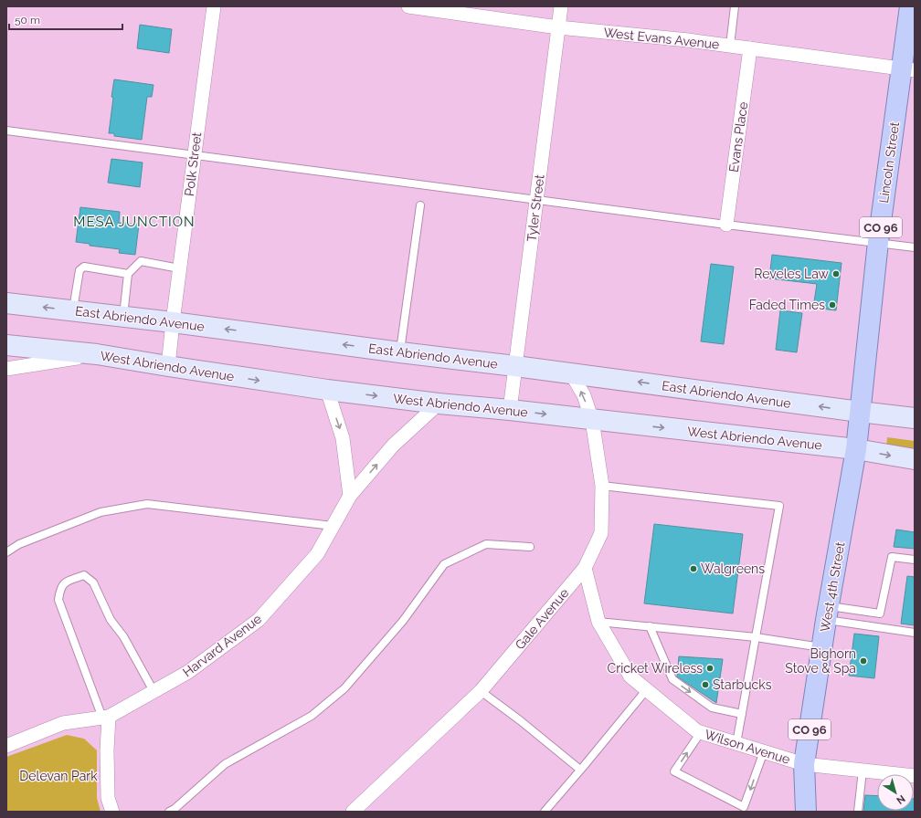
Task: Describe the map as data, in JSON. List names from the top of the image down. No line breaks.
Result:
{"streets":{"main road":["Lincoln Street","CO 96","East Abriendo Avenue","West Abriendo Avenue","West 4th Street"],"street":["West Evans Avenue","Evans Place","Polk Street","Tyler Street","Gale Avenue","Harvard Avenue","Wilson Avenue"]},"crossings":[["West Evans Avenue","Evans Place"],["West Evans Avenue","Lincoln Street"],["West Evans Avenue","Tyler Street"],["Lincoln Street","East Abriendo Avenue"],["Lincoln Street","West Abriendo Avenue"],["Lincoln Street","West 4th Street"],["Polk Street","East Abriendo Avenue"],["Polk Street","West Abriendo Avenue"],["Tyler Street","East Abriendo Avenue"],["Tyler Street","West Abriendo Avenue"],["East Abriendo Avenue","Gale Avenue"],["West Abriendo Avenue","West 4th Street"],["West Abriendo Avenue","Gale Avenue"],["West Abriendo Avenue","Harvard Avenue"],["West 4th Street","Wilson Avenue"],["Gale Avenue","Wilson Avenue"]],"one_way":["East Abriendo Avenue","West Abriendo Avenue"],"districts":["MESA JUNCTION"],"parks":["Delevan Park"],"places":["Reveles Law","Faded Times","Walgreens","Bighorn Stove & Spa","Cricket Wireless","Starbucks"],"scale_bar":"50 m","north":"bottom right"}
